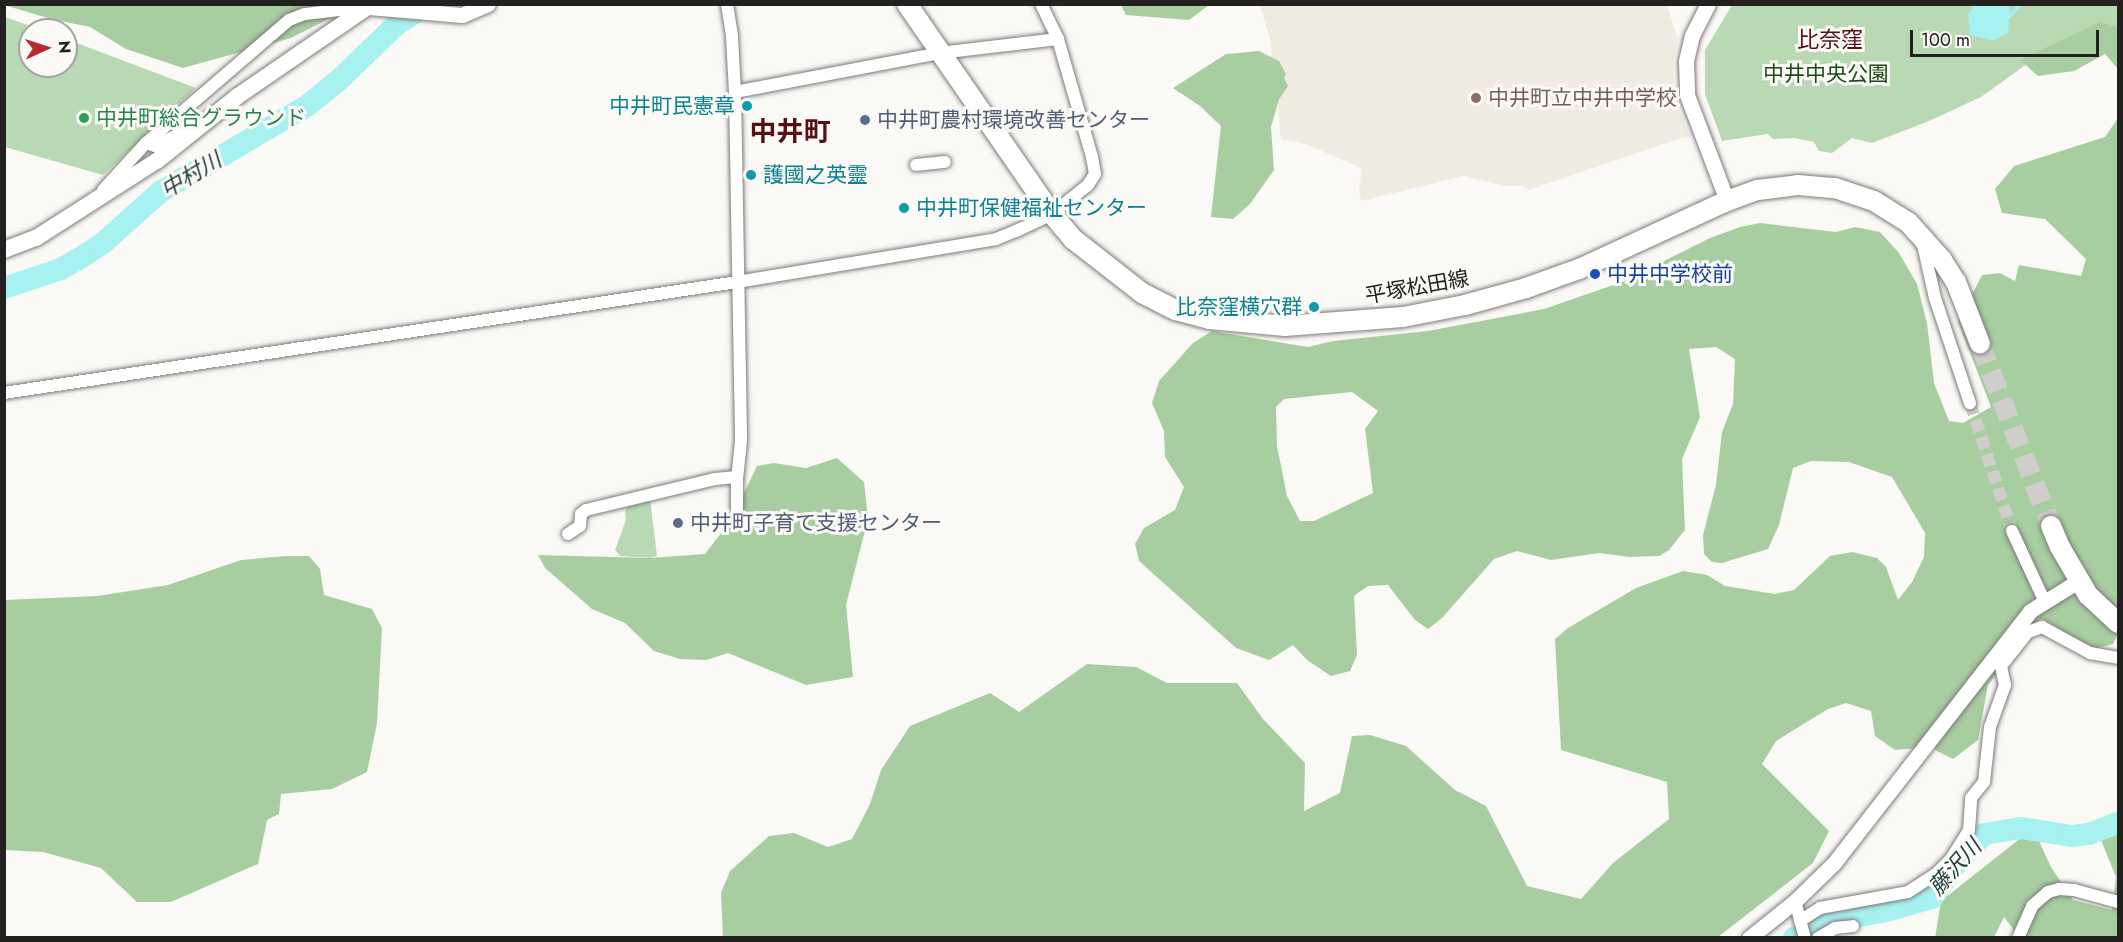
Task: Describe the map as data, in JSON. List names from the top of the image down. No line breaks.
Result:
{"streets":{"main road":["平塚松田線"]},"districts":["比奈窪","中井町"],"water":["中村川","藤沢川"],"parks":["中井中央公園"],"places":["中井町立中井中学校","中井町民憲章","中井町総合グラウンド","中井町農村環境改善センター","護國之英靈","中井町保健福祉センター","中井中学校前","比奈窪横穴群","中井町子育て支援センター"],"scale_bar":"100 m","north":"right"}
